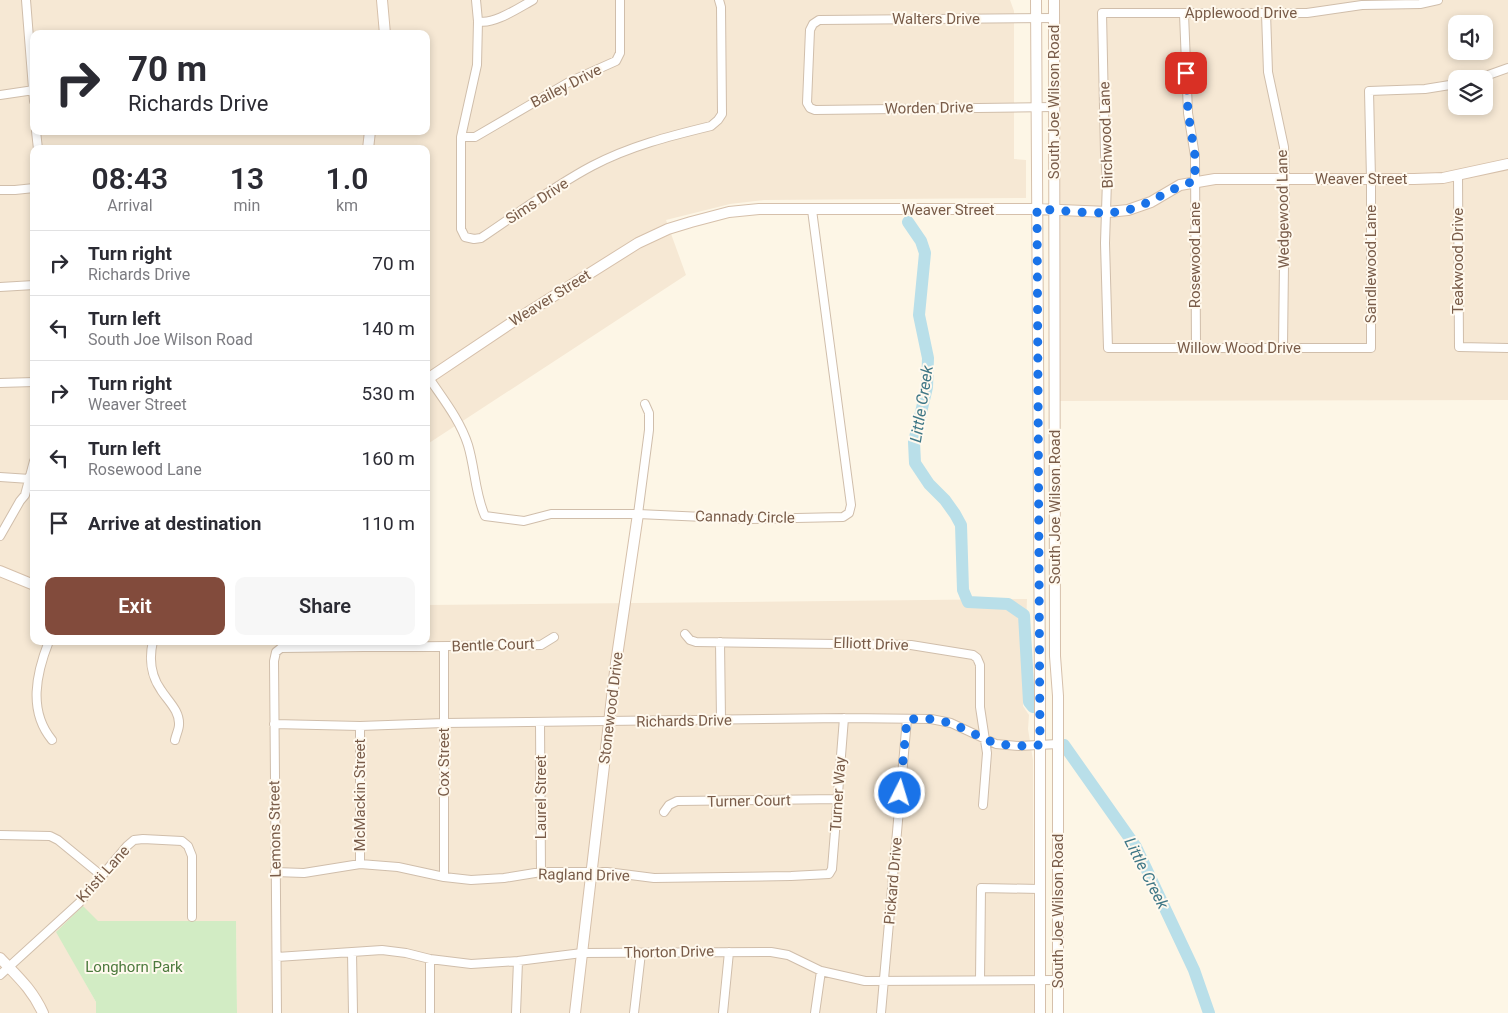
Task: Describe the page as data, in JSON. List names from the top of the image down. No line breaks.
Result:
{"streets":{"main road":["South Joe Wilson Road","Weaver Street","Stonewood Drive"],"street":["Applewood Drive","Walters Drive","Bailey Drive","Worden Drive","Birchwood Lane","Sims Drive","Wedgewood Lane","Rosewood Lane","Teakwood Drive","Sandlewood Lane","Willow Wood Drive","Cannady Circle","Elliott Drive","Bentle Court","Richards Drive","Cox Street","Turner Way","McMackin Street","Laurel Street","Turner Court","Lemons Street","Kristi Lane","Ragland Drive","Pickard Drive","Thorton Drive"]},"crossings":[["Applewood Drive","Birchwood Lane"],["Applewood Drive","Wedgewood Lane"],["Applewood Drive","Rosewood Lane"],["Walters Drive","South Joe Wilson Road"],["Walters Drive","Worden Drive"],["Bailey Drive","Sims Drive"],["South Joe Wilson Road","Worden Drive"],["South Joe Wilson Road","Weaver Street"],["South Joe Wilson Road","Richards Drive"],["South Joe Wilson Road","Thorton Drive"],["Birchwood Lane","Weaver Street"],["Birchwood Lane","Willow Wood Drive"],["Weaver Street","Wedgewood Lane"],["Weaver Street","Rosewood Lane"],["Weaver Street","Teakwood Drive"],["Weaver Street","Sandlewood Lane"],["Weaver Street","Cannady Circle"],["Wedgewood Lane","Willow Wood Drive"],["Rosewood Lane","Willow Wood Drive"],["Sandlewood Lane","Willow Wood Drive"],["Cannady Circle","Stonewood Drive"],["Elliott Drive","Richards Drive"],["Bentle Court","Cox Street"],["Bentle Court","Lemons Street"],["Stonewood Drive","Richards Drive"],["Stonewood Drive","Ragland Drive"],["Stonewood Drive","Thorton Drive"],["Richards Drive","Cox Street"],["Richards Drive","Turner Way"],["Richards Drive","McMackin Street"],["Richards Drive","Laurel Street"],["Richards Drive","Lemons Street"],["Richards Drive","Pickard Drive"],["Cox Street","Ragland Drive"],["Turner Way","Turner Court"],["Turner Way","Ragland Drive"],["McMackin Street","Ragland Drive"],["Laurel Street","Ragland Drive"],["Lemons Street","Ragland Drive"],["Lemons Street","Thorton Drive"],["Pickard Drive","Thorton Drive"]],"water":["Little Creek"],"parks":["Longhorn Park"],"page":{"turn":["70 m","Richards Drive"],"eta":["08:43","Arrival","13","min","1.0","km"],"list":[{"name":"Turn right","note":"Richards Drive","value":"70 m"},{"name":"Turn left","note":"South Joe Wilson Road","value":"140 m"},{"name":"Turn right","note":"Weaver Street","value":"530 m"},{"name":"Turn left","note":"Rosewood Lane","value":"160 m"},{"name":"Arrive at destination","value":"110 m"}],"buttons":["Exit","Share"]}}
